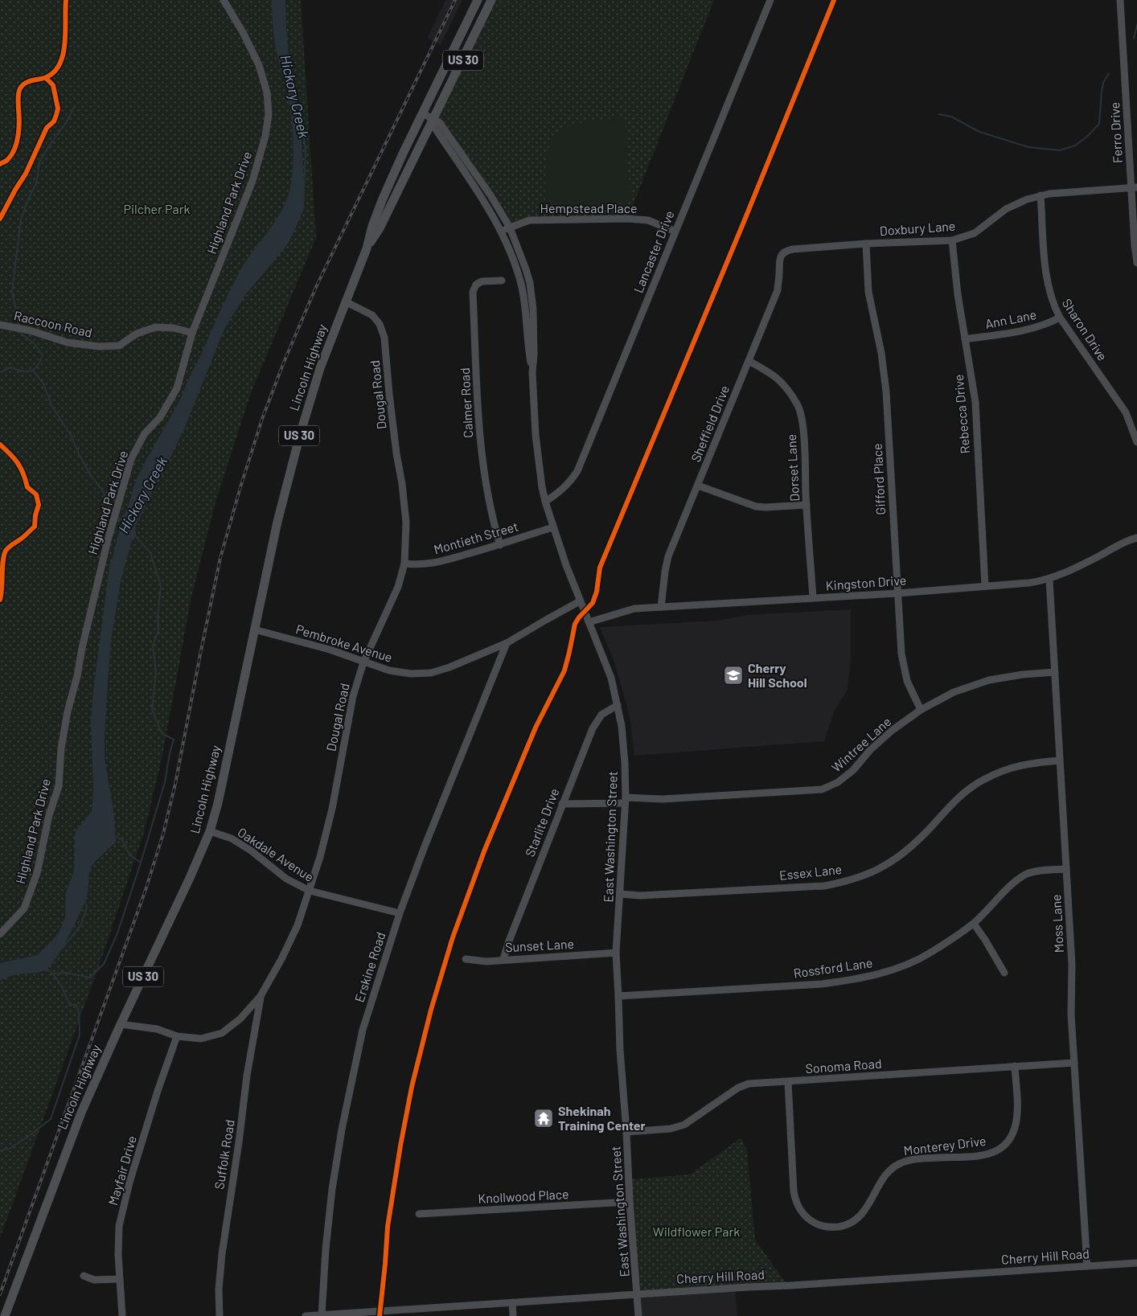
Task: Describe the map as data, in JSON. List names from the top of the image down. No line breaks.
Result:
{"streets":{"main road":["US 30","Lincoln Highway"],"street":["Ferro Drive","Highland Park Drive","Hempstead Place","Doxbury Lane","Lancaster Drive","Ann Lane","Raccoon Road","Sharon Drive","Dougal Road","Calmer Road","Rebecca Drive","Sheffield Drive","Dorset Lane","Gifford Place","Montieth Street","Kingston Drive","Pembroke Avenue","Wintree Lane","Starlite Drive","East Washington Street","Oakdale Avenue","Essex Lane","Moss Lane","Sunset Lane","Erskine Road","Rossford Lane","Sonoma Road","Monterey Drive","Suffolk Road","Mayfair Drive","Knollwood Place","Cherry Hill Road"]},"crossings":[["Ferro Drive","Doxbury Lane"],["Highland Park Drive","Raccoon Road"],["Hempstead Place","Lancaster Drive"],["Hempstead Place","East Washington Street"],["Doxbury Lane","Sharon Drive"],["Doxbury Lane","Rebecca Drive"],["Doxbury Lane","Sheffield Drive"],["Doxbury Lane","Gifford Place"],["Lancaster Drive","East Washington Street"],["Ann Lane","Sharon Drive"],["Ann Lane","Rebecca Drive"],["Lincoln Highway","Dougal Road"],["Lincoln Highway","Pembroke Avenue"],["Lincoln Highway","East Washington Street"],["Lincoln Highway","Oakdale Avenue"],["Dougal Road","Montieth Street"],["Dougal Road","Pembroke Avenue"],["Dougal Road","Oakdale Avenue"],["Dougal Road","Suffolk Road"],["Dougal Road","Mayfair Drive"],["Calmer Road","Montieth Street"],["Rebecca Drive","Kingston Drive"],["Sheffield Drive","Dorset Lane"],["Sheffield Drive","Kingston Drive"],["Dorset Lane","Kingston Drive"],["Gifford Place","Kingston Drive"],["Gifford Place","Wintree Lane"],["Montieth Street","East Washington Street"],["Kingston Drive","East Washington Street"],["Kingston Drive","Moss Lane"],["Pembroke Avenue","East Washington Street"],["Pembroke Avenue","Erskine Road"],["Wintree Lane","Starlite Drive"],["Wintree Lane","East Washington Street"],["Wintree Lane","Moss Lane"],["Starlite Drive","East Washington Street"],["Starlite Drive","Sunset Lane"],["East Washington Street","Essex Lane"],["East Washington Street","Sunset Lane"],["East Washington Street","Rossford Lane"],["East Washington Street","Sonoma Road"],["East Washington Street","Knollwood Place"],["East Washington Street","Cherry Hill Road"],["Oakdale Avenue","Erskine Road"],["Essex Lane","Moss Lane"],["Moss Lane","Rossford Lane"],["Moss Lane","Sonoma Road"],["Moss Lane","Cherry Hill Road"],["Erskine Road","Cherry Hill Road"],["Sonoma Road","Monterey Drive"]],"water":["Hickory Creek"],"parks":["Pilcher Park","Wildflower Park"],"places":{"school or university":["Cherry Hill School"],"temple":["Shekinah Training Center"]}}
